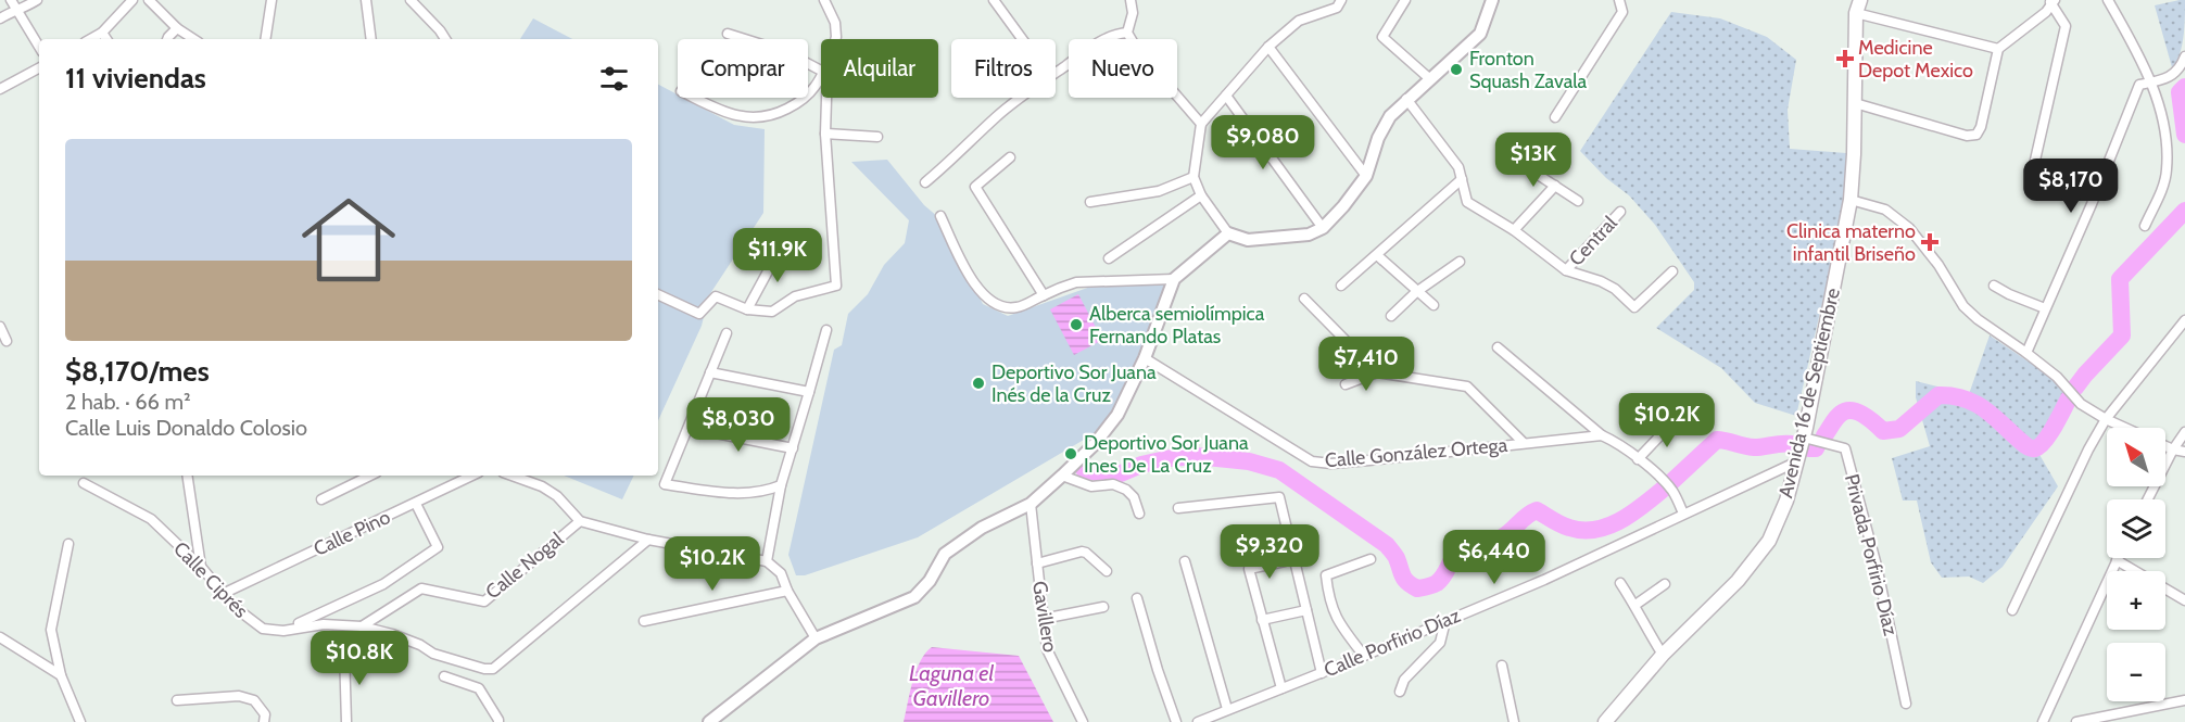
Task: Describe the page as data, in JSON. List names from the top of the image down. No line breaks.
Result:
{"streets":{"main road":["Avenida 16 de Septiembre"],"street":["Central","Calle González Ortega","Calle Pino","Privada Porfirio Díaz","Calle Nogal","Calle Ciprés","Gavillero","Calle Porfirio Díaz"]},"crossings":[["Avenida 16 de Septiembre","Privada Porfirio Díaz"],["Avenida 16 de Septiembre","Calle Porfirio Díaz"],["Calle Pino","Calle Ciprés"],["Calle Nogal","Calle Ciprés"]],"water":["Laguna el Gavillero"],"places":{"health":["Medicine Depot Mexico","Clinica materno infantil Briseño"],"other":["Fronton Squash Zavala","Alberca semiolímpica Fernando Platas","Deportivo Sor Juana Inés de la Cruz","Deportivo Sor Juana Ines De La Cruz"]},"north":"top left","page":{"chip":["Comprar","Alquilar","Filtros","Nuevo"],"heading":"11 viviendas","price":["$9,080","$13K","$8,170","$11.9K","$7,410","$10.2K","$8,030","$9,320","$6,440","$10.2K","$10.8K"],"list":[{"name":"$8,170/mes","note":"2 hab. · 66 m² · Calle Luis Donaldo Colosio"}],"map_buttons":["+","−"]}}
